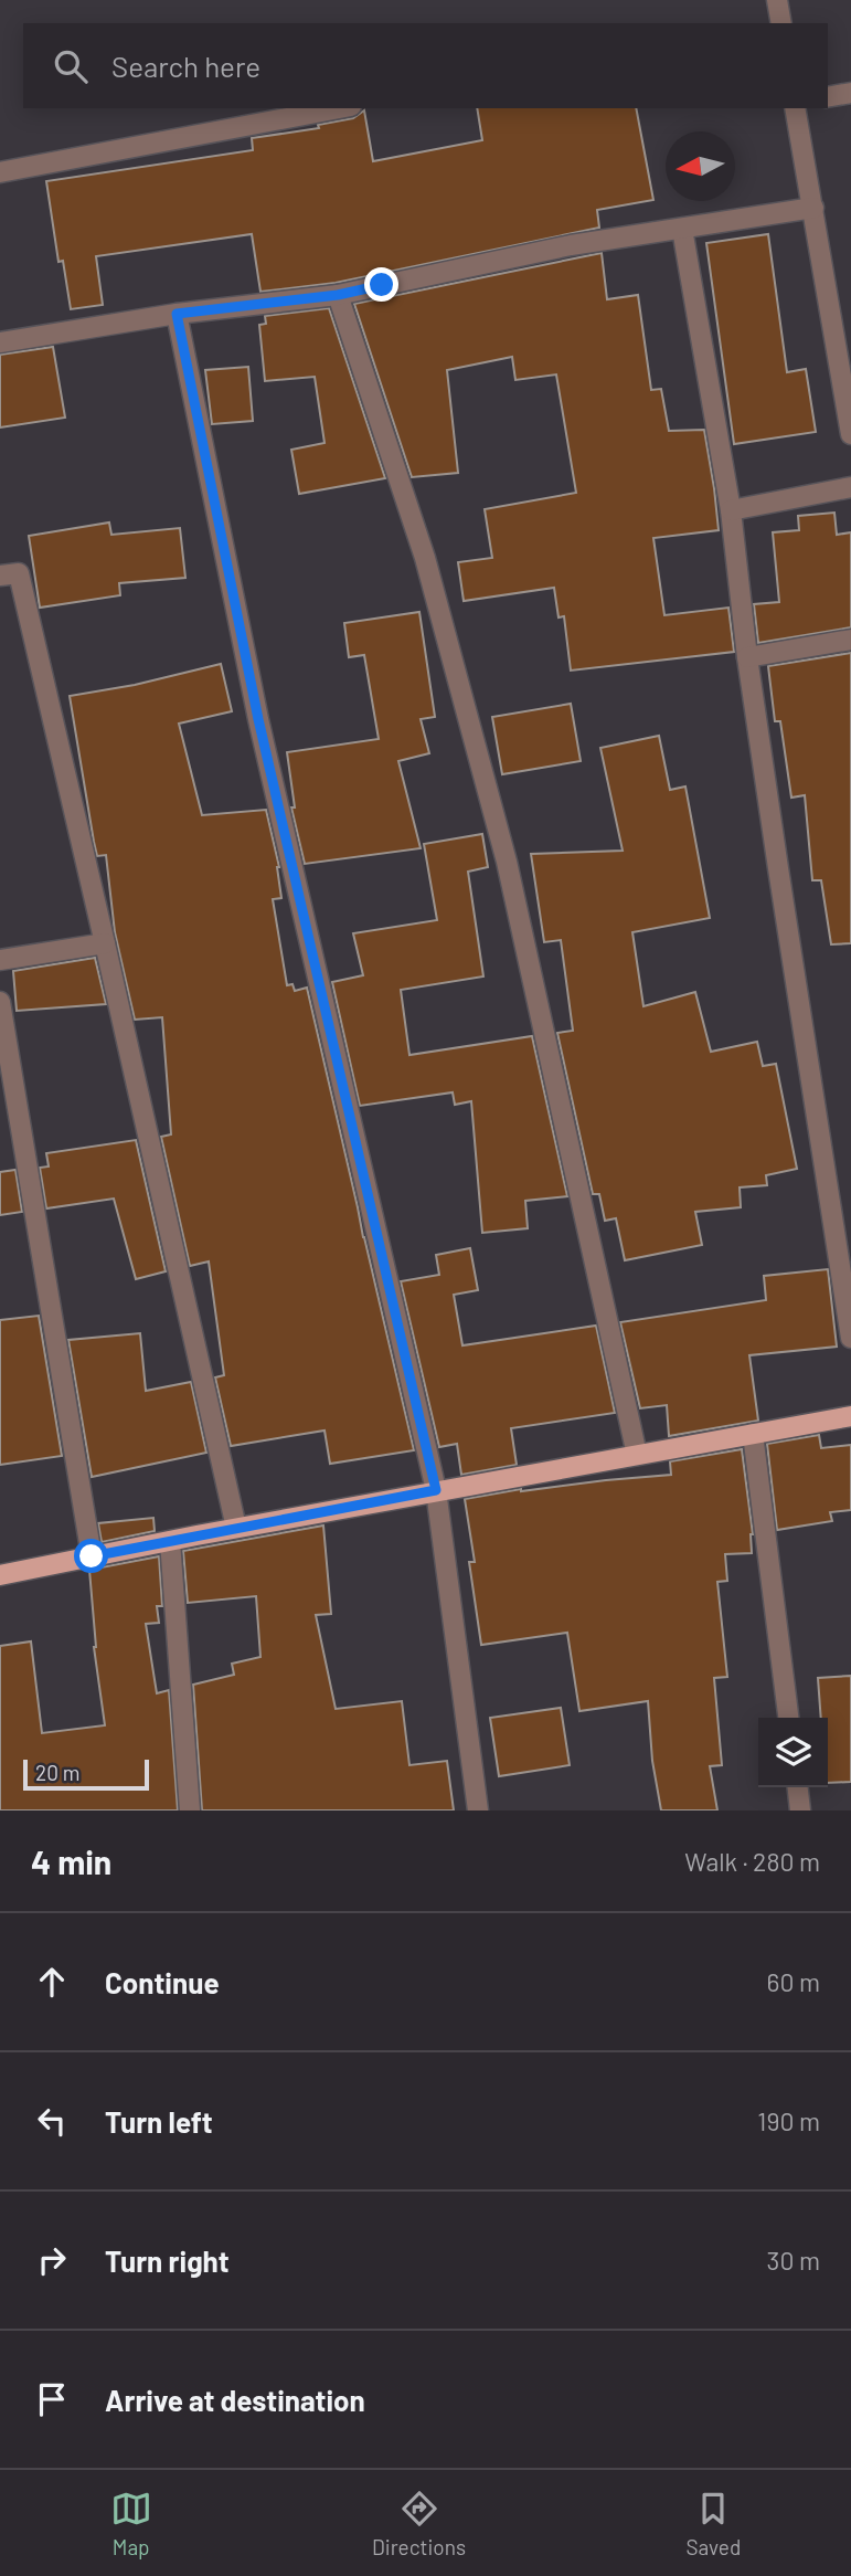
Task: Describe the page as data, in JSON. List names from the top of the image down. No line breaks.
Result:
{"scale_bar":"20 m","north":"left","page":{"search":"Search here","scale":"20 m","heading":["4 min","Walk · 280 m"],"list":[["Continue","60 m"],["Turn left","190 m"],["Turn right","30 m"],"Arrive at destination"],"nav":["Map","Directions","Saved"]}}
